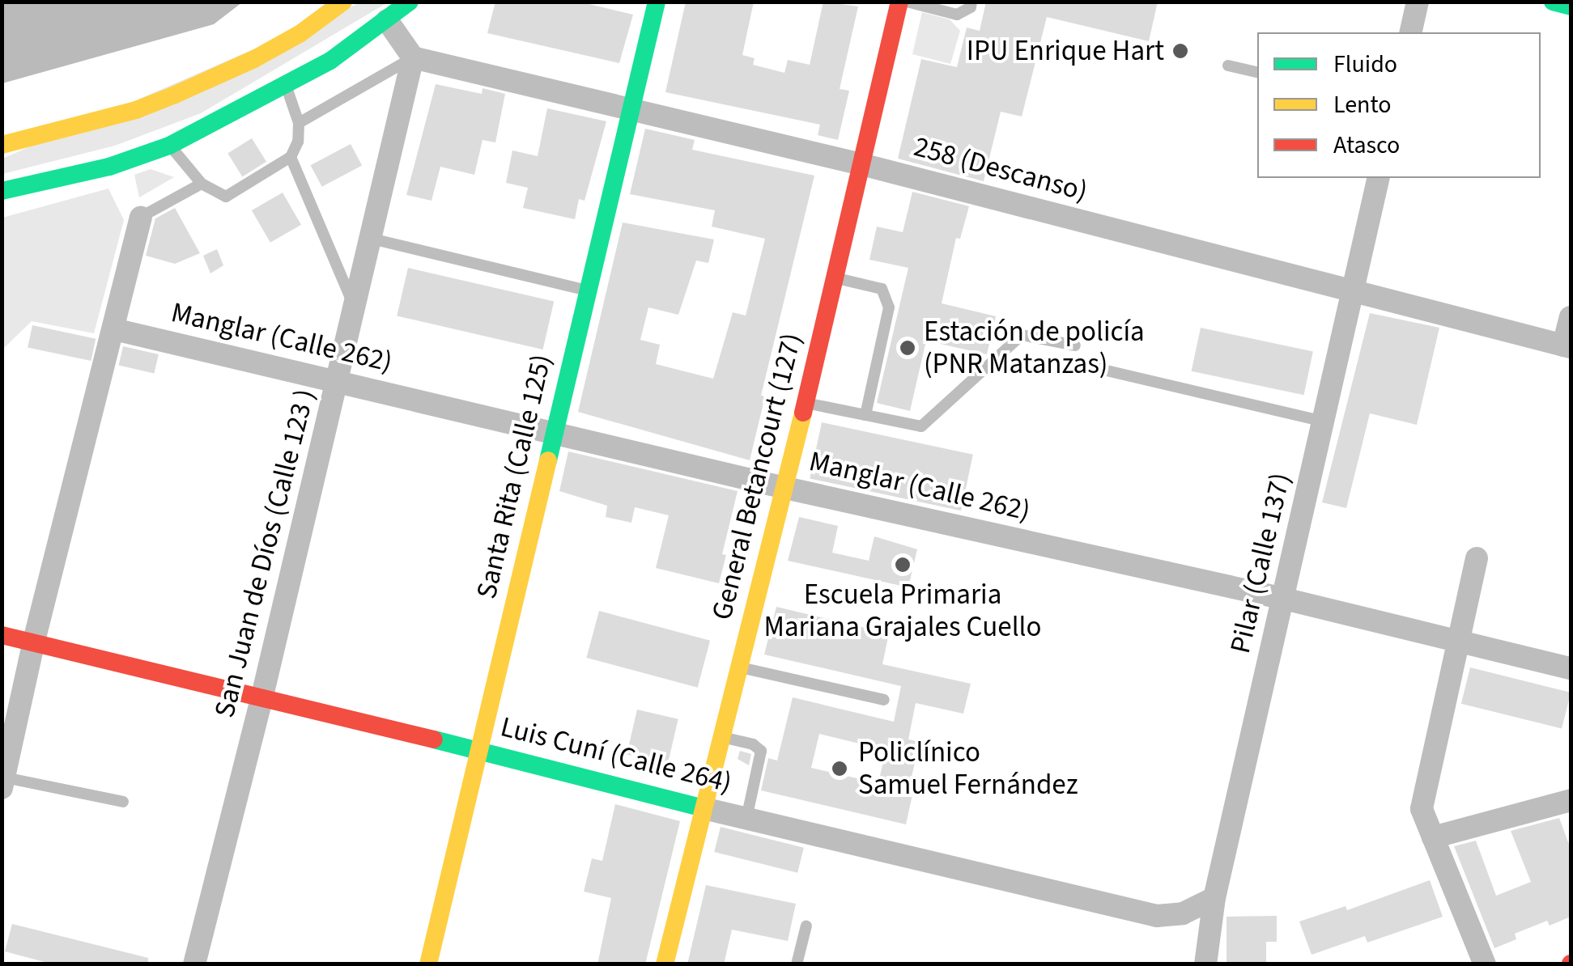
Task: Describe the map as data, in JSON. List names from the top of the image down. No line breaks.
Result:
{"streets":{"main road":["Santa Rita (Calle 125)","General Betancourt (127)","Luis Cuní (Calle 264)"],"street":["258 (Descanso)","Manglar (Calle 262)","San Juan de Díos (Calle 123 )","Pilar (Calle 137)"]},"crossings":[["258 (Descanso)","Santa Rita (Calle 125)"],["258 (Descanso)","General Betancourt (127)"],["258 (Descanso)","San Juan de Díos (Calle 123 )"],["258 (Descanso)","Pilar (Calle 137)"],["Manglar (Calle 262)","Santa Rita (Calle 125)"],["Manglar (Calle 262)","General Betancourt (127)"],["Manglar (Calle 262)","San Juan de Díos (Calle 123 )"],["Manglar (Calle 262)","Pilar (Calle 137)"],["Santa Rita (Calle 125)","Luis Cuní (Calle 264)"],["General Betancourt (127)","Luis Cuní (Calle 264)"],["San Juan de Díos (Calle 123 )","Luis Cuní (Calle 264)"],["Pilar (Calle 137)","Luis Cuní (Calle 264)"]],"places":["IPU Enrique Hart","Estación de policía (PNR Matanzas)","Escuela Primaria Mariana Grajales Cuello","Policlínico Samuel Fernández"],"legend":["Fluido","Lento","Atasco"]}
